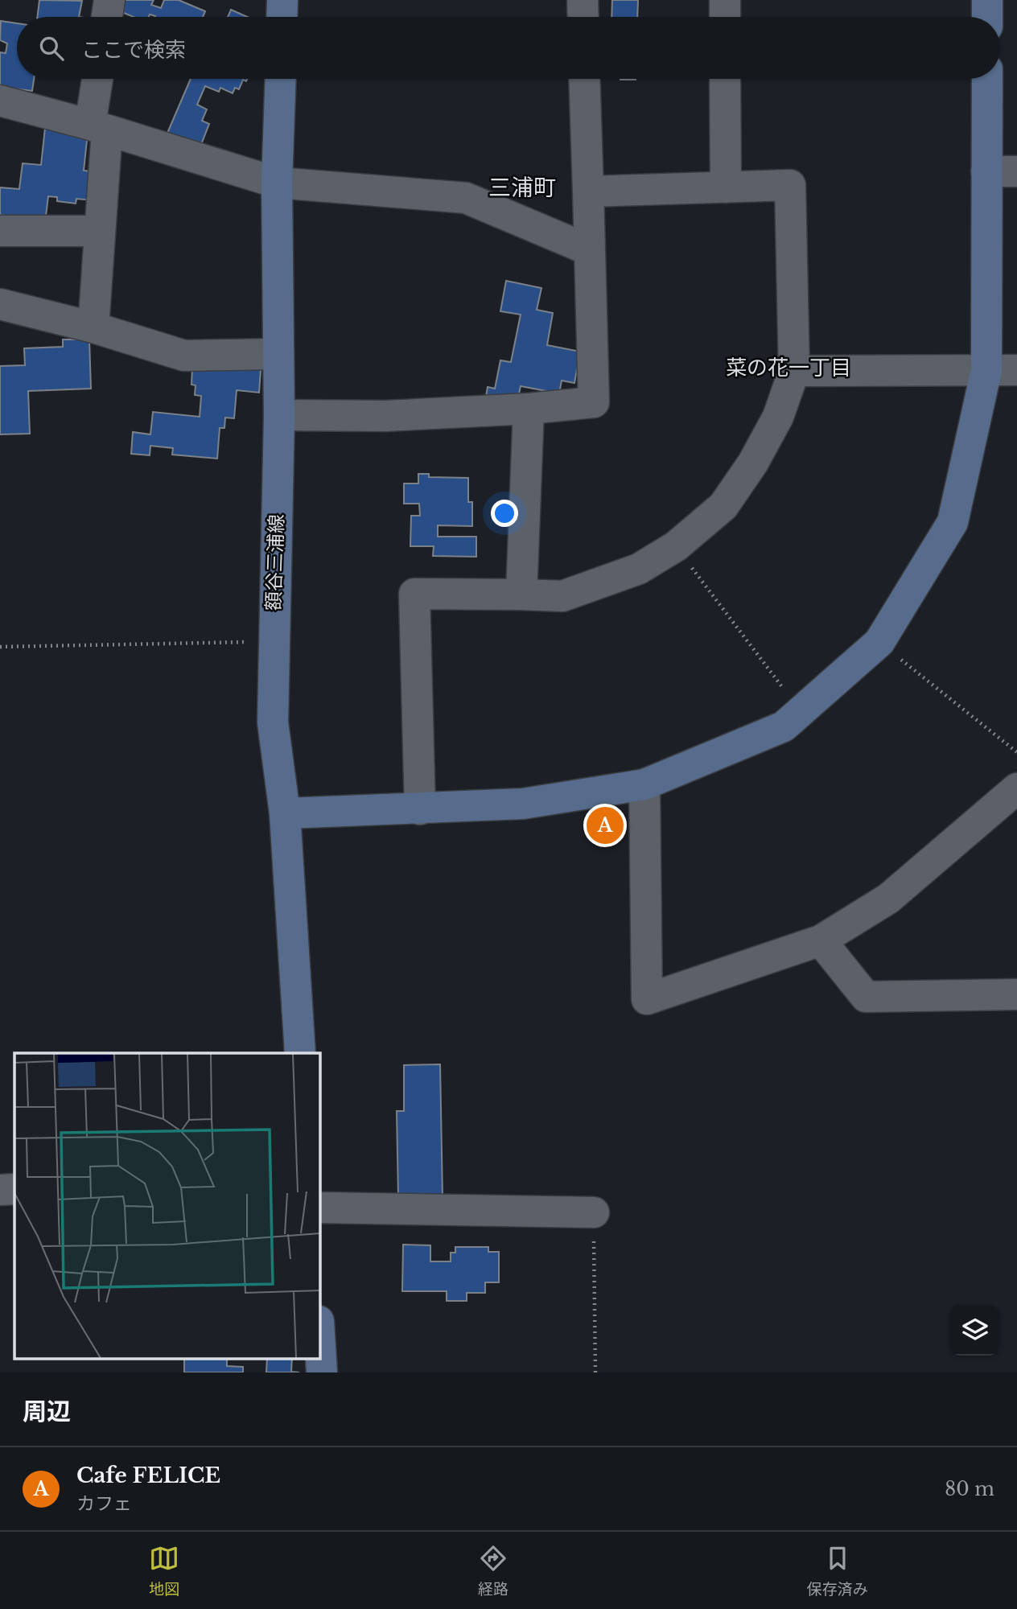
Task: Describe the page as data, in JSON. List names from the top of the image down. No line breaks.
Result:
{"streets":{"street":["額谷三浦線"]},"districts":["三浦町","菜の花一丁目"],"page":{"search":"ここで検索","pins":"A","heading":"周辺","list":[{"mark":"A","name":"Cafe FELICE","note":"カフェ","value":"80 m"}],"nav":["地図","経路","保存済み"]}}
